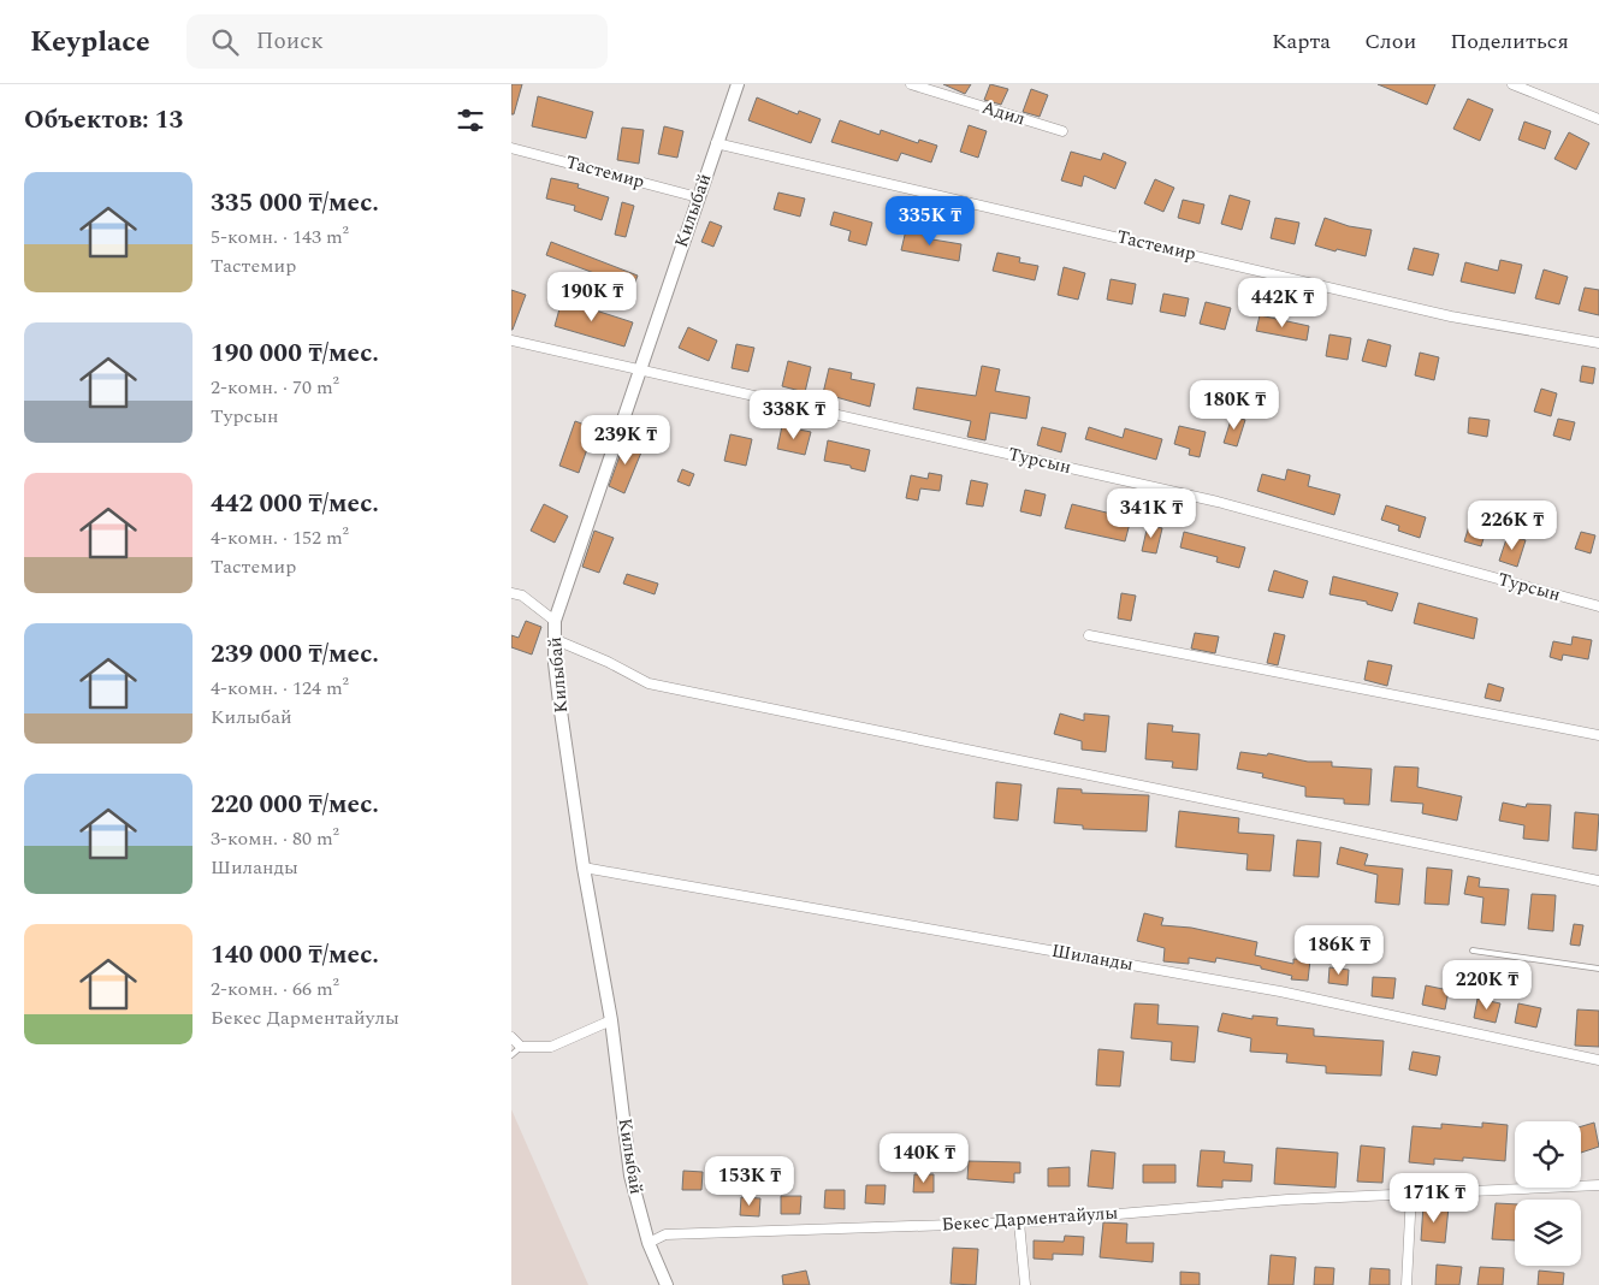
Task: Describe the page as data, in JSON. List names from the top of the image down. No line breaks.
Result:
{"streets":{"street":["Адил","Тастемир","Килыбай","Турсын","Шиланды","Бекес Дарментайулы"]},"crossings":[["Тастемир","Килыбай"],["Килыбай","Турсын"],["Килыбай","Шиланды"],["Килыбай","Бекес Дарментайулы"]],"page":{"header":"Keyplace","search":"Поиск","nav":["Карта","Слои","Поделиться"],"heading":"Объектов: 13","list":[{"name":"335 000 ₸/мес.","note":"5-комн. · 143 m² · Тастемир"},{"name":"190 000 ₸/мес.","note":"2-комн. · 70 m² · Турсын"},{"name":"442 000 ₸/мес.","note":"4-комн. · 152 m² · Тастемир"},{"name":"239 000 ₸/мес.","note":"4-комн. · 124 m² · Килыбай"},{"name":"220 000 ₸/мес.","note":"3-комн. · 80 m² · Шиланды"},{"name":"140 000 ₸/мес.","note":"2-комн. · 66 m² · Бекес Дарментайулы"}],"price":["335K ₸","190K ₸","442K ₸","180K ₸","338K ₸","239K ₸","341K ₸","226K ₸","186K ₸","220K ₸","140K ₸","153K ₸","171K ₸"]}}
